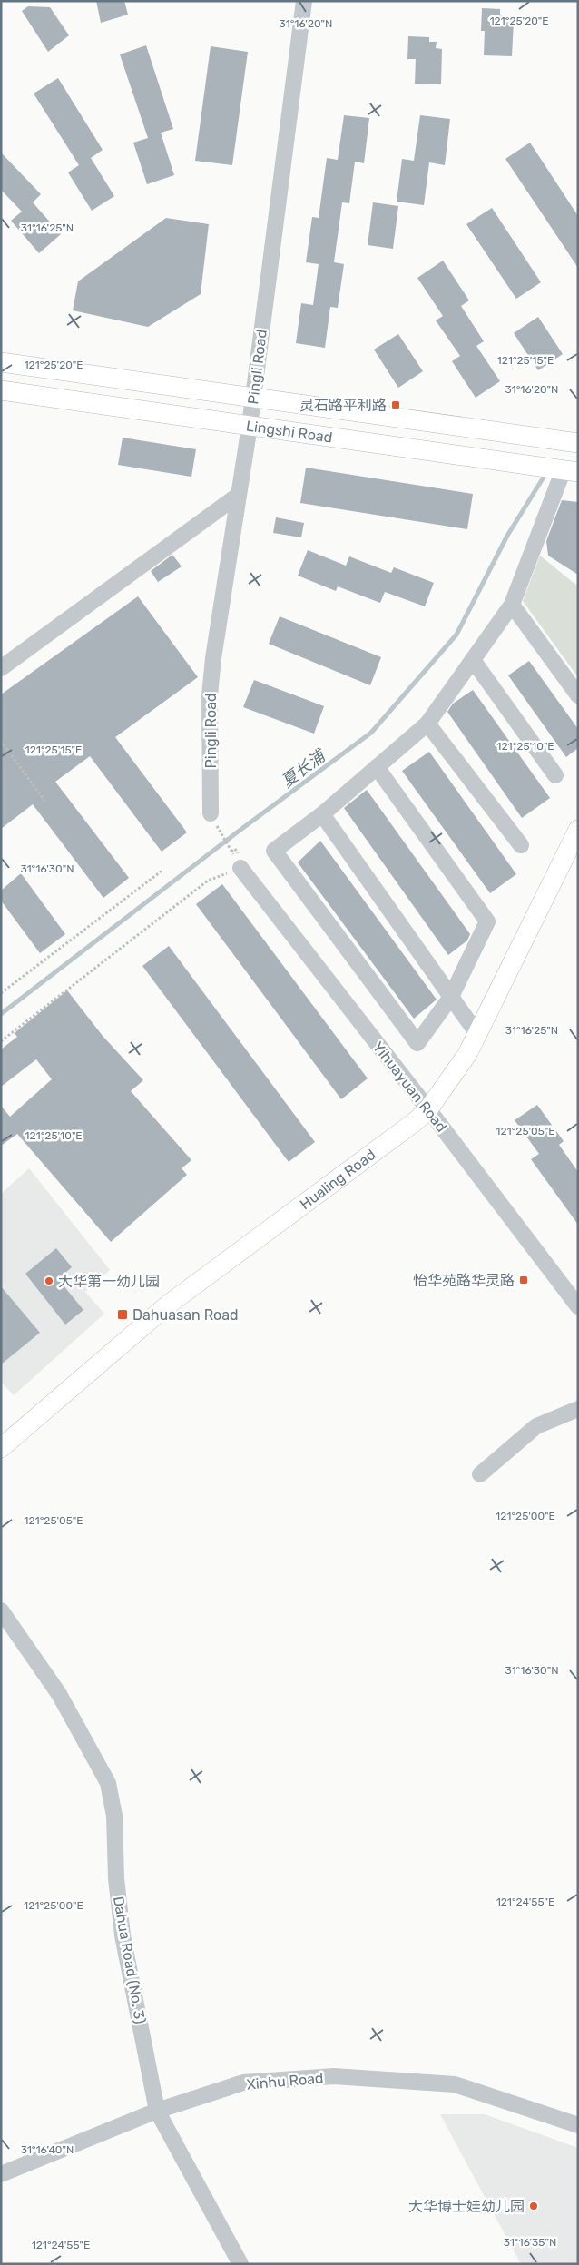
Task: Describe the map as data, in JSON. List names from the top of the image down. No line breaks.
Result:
{"streets":{"main road":["Lingshi Road","Hualing Road"],"street":["Pingli Road","Yihuayuan Road","Dahua Road (No. 3)","Xinhu Road"]},"crossings":[["Pingli Road","Lingshi Road"],["Yihuayuan Road","Hualing Road"],["Dahua Road (No. 3)","Xinhu Road"]],"water":["夏长浦"],"places":{"transit":["灵石路平利路","怡华苑路华灵路","Dahuasan Road"],"other":["大华第一幼儿园","大华博士娃幼儿园"]},"coordinates":["121°25'20\"E","31°16'20\"N","31°16'25\"N","121°25'15\"E","121°25'10\"E","31°16'30\"N","121°25'05\"E","121°25'00\"E","121°24'55\"E","31°16'40\"N","31°16'35\"N"]}
